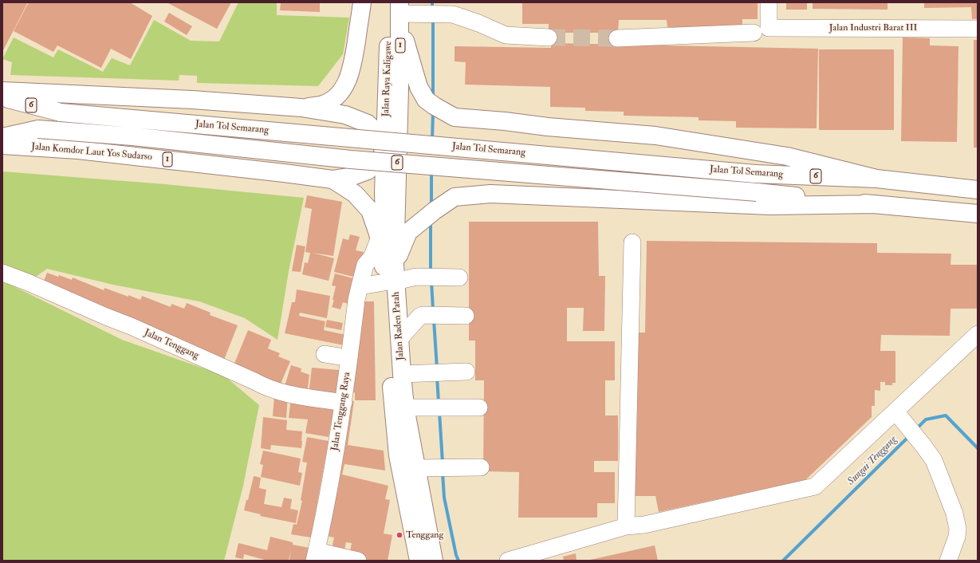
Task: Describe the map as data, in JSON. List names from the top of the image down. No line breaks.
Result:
{"streets":{"highway":["1","Jalan Raya Kaligawe","6","Jalan Tol Semarang","Jalan Komdor Laut Yos Sudarso","Jalan Raden Patah"],"street":["Jalan Industri Barat III","Jalan Tenggang","Jalan Tenggang Raya"]},"crossings":[["1","Jalan Raya Kaligawe"],["1","Jalan Komdor Laut Yos Sudarso"],["1","Jalan Raden Patah"],["Jalan Raya Kaligawe","Jalan Raden Patah"],["Jalan Tenggang","Jalan Tenggang Raya"]],"water":["Sungai Tenggang"],"places":["Tenggang"]}
